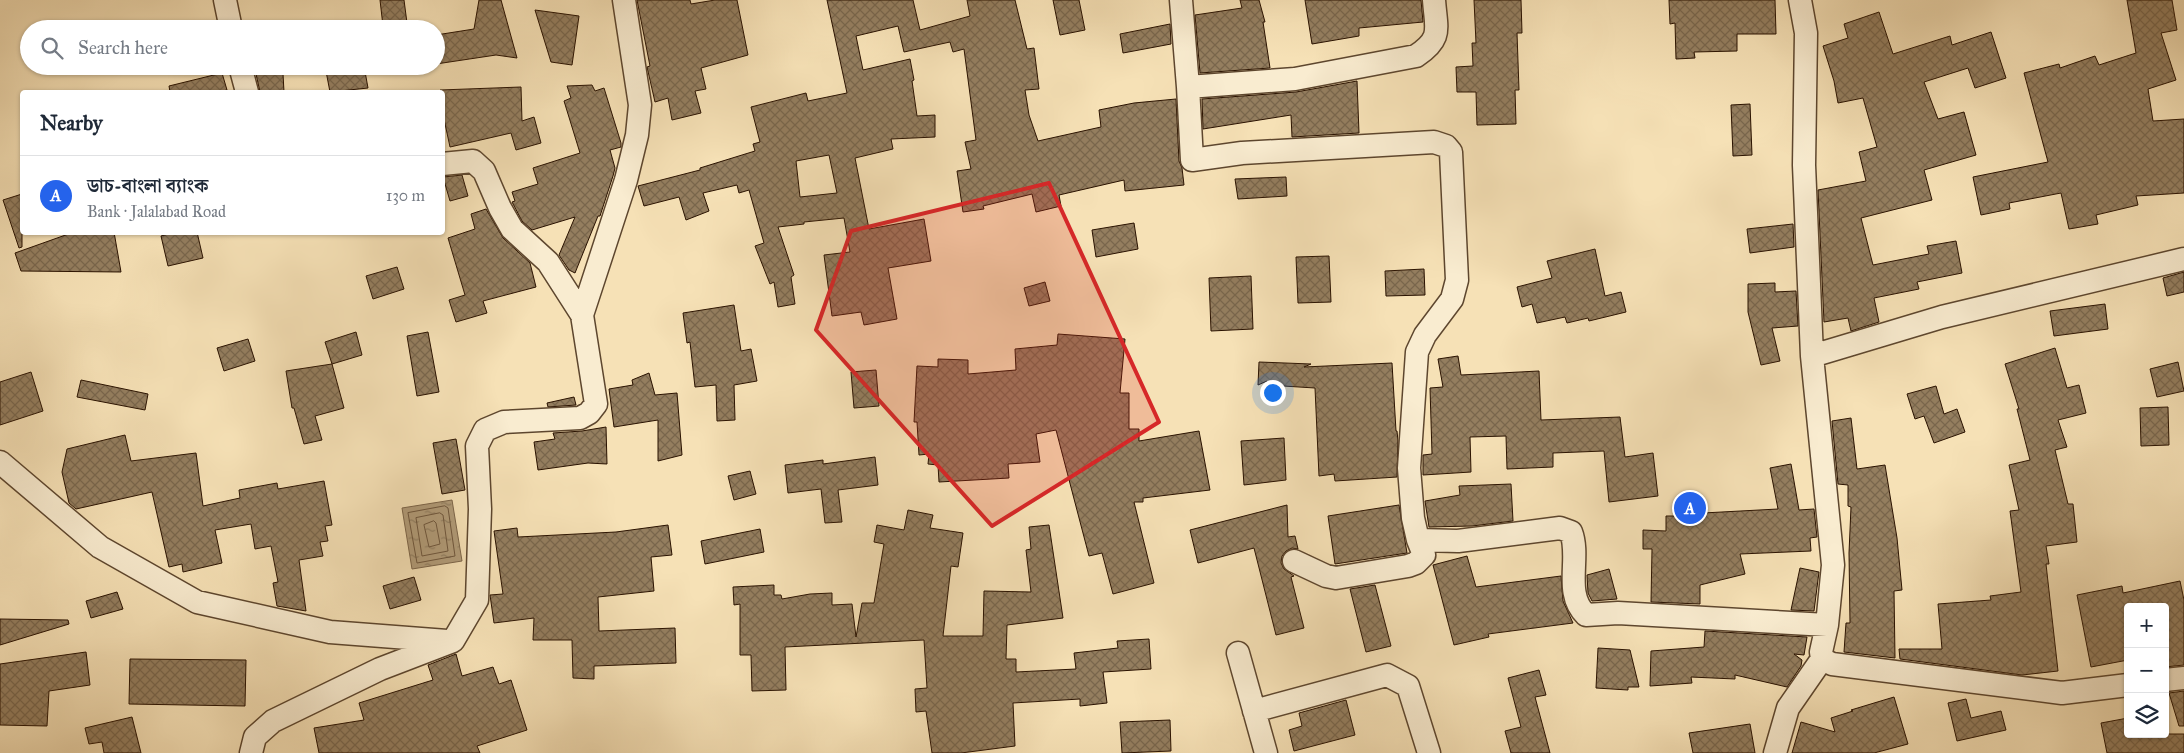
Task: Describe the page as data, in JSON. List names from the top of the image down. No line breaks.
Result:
{"page":{"search":"Search here","heading":"Nearby","list":[{"mark":"A","name":"ডাচ-বাংলা ব্যাংক","note":"Bank · Jalalabad Road","value":"130 m"}],"pins":"A","map_buttons":["+","−"]}}
